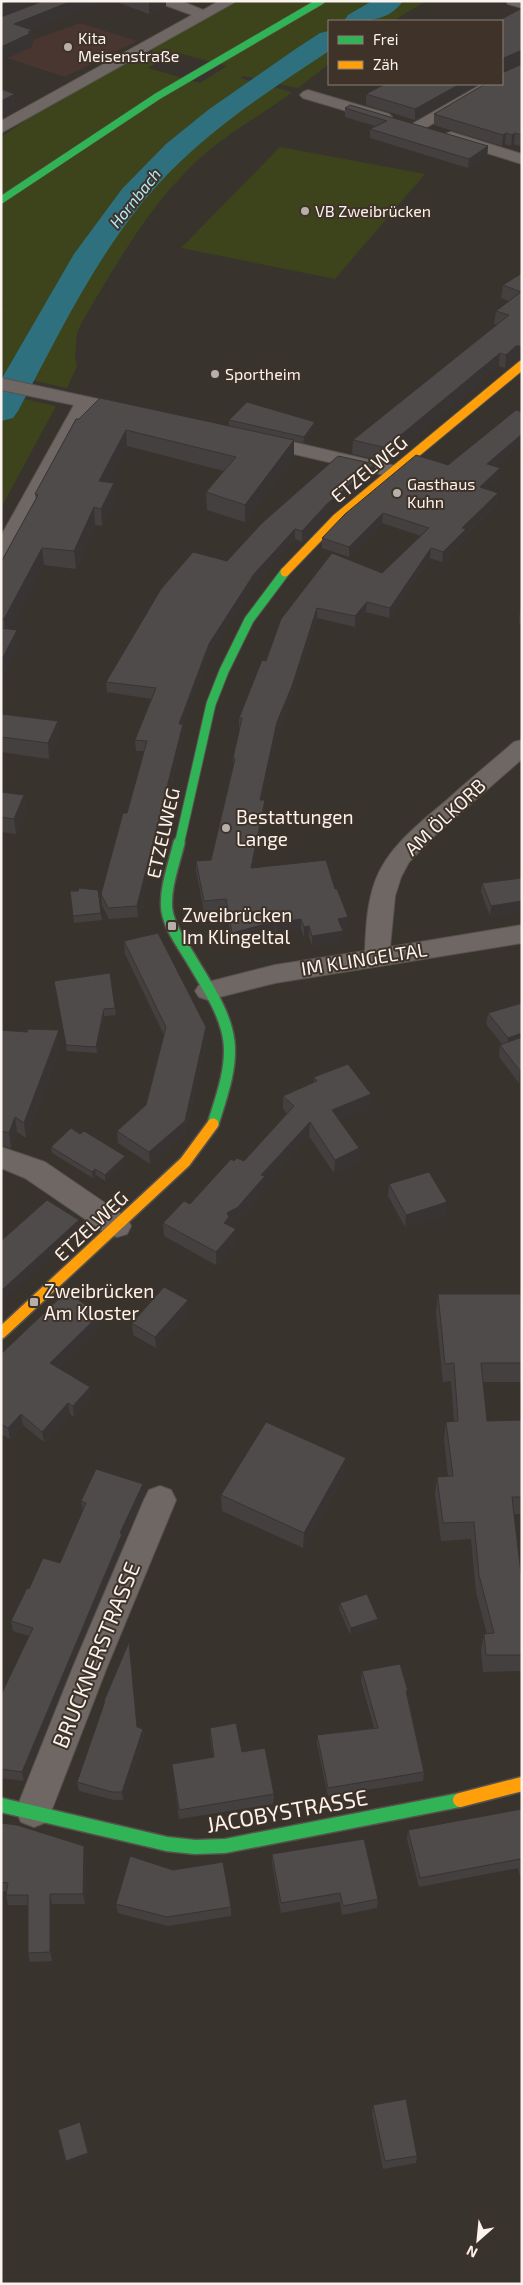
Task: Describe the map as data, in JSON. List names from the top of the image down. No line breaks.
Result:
{"streets":{"main road":["ETZELWEG","JACOBYSTRASSE"],"street":["AM ÖLKORB","IM KLINGELTAL","BRUCKNERSTRASSE"]},"crossings":[["ETZELWEG","IM KLINGELTAL"],["AM ÖLKORB","IM KLINGELTAL"],["BRUCKNERSTRASSE","JACOBYSTRASSE"]],"water":["Hornbach"],"places":{"other":["Kita Meisenstraße","VB Zweibrücken","Sportheim","Gasthaus Kuhn","Bestattungen Lange"],"transit":["Zweibrücken Im Klingeltal","Zweibrücken Am Kloster"]},"legend":["Frei","Zäh"],"north":"bottom left"}
